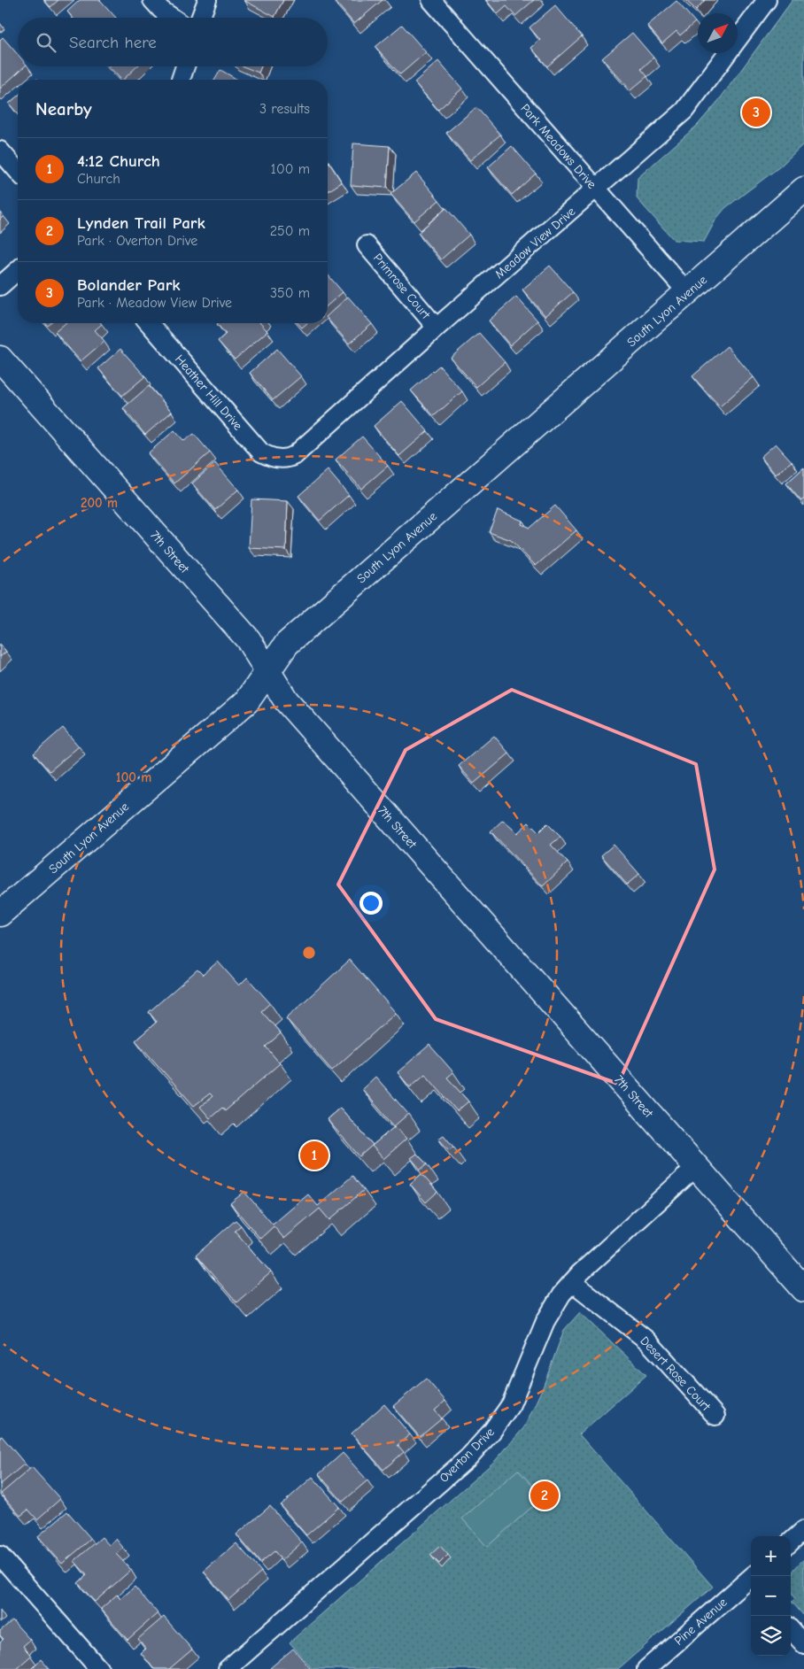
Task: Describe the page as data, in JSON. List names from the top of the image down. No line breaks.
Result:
{"streets":{"street":["Park Meadows Drive","Meadow View Drive","Primrose Court","South Lyon Avenue","Heather Hill Drive","7th Street","Desert Rose Court","Overton Drive","Pine Avenue"]},"crossings":[["Park Meadows Drive","Meadow View Drive"],["Park Meadows Drive","South Lyon Avenue"],["Meadow View Drive","Primrose Court"],["Meadow View Drive","Heather Hill Drive"],["South Lyon Avenue","7th Street"],["7th Street","Overton Drive"],["Desert Rose Court","Overton Drive"]],"north":"top right","page":{"search":"Search here","heading":["Nearby","3 results"],"pins":["3","1","2"],"list":[{"mark":"1","name":"4:12 Church","note":"Church","value":"100 m"},{"mark":"2","name":"Lynden Trail Park","note":"Park · Overton Drive","value":"250 m"},{"mark":"3","name":"Bolander Park","note":"Park · Meadow View Drive","value":"350 m"}],"map_buttons":["+","−"]},"rings":["200 m","100 m"]}
